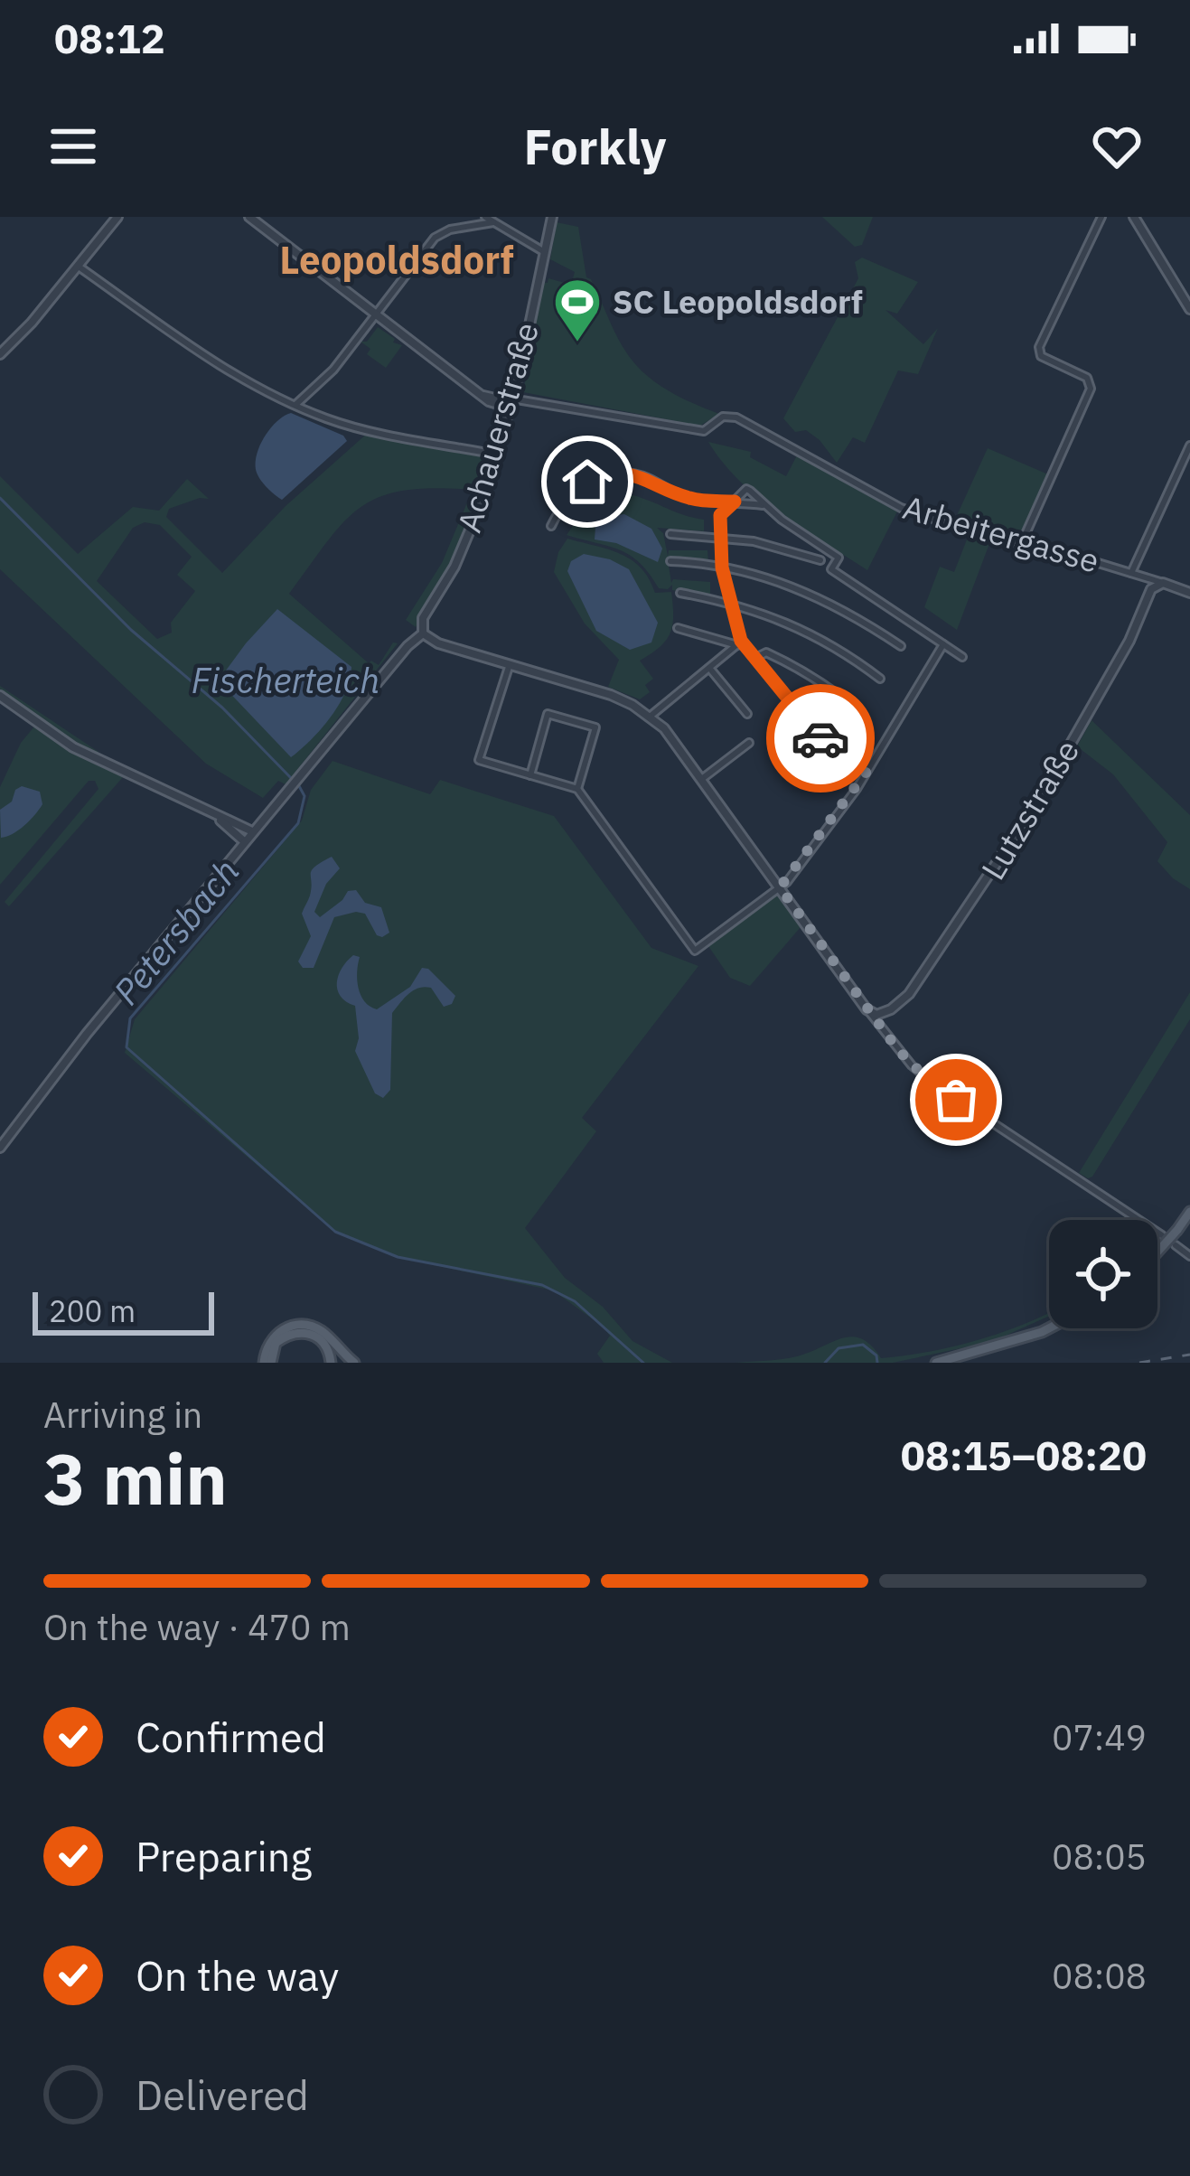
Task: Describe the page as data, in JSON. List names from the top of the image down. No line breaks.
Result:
{"streets":{"street":["Achauerstraße","Arbeitergasse","Lutzstraße"]},"crossings":[["Achauerstraße","Arbeitergasse"],["Arbeitergasse","Lutzstraße"]],"districts":["Leopoldsdorf"],"water":["Fischerteich","Petersbach"],"places":{"sports":["SC Leopoldsdorf"]},"scale_bar":"200 m","page":{"status":"08:12","header":"Forkly","scale":"200 m","heading":["3 min","Arriving in","08:15–08:20"],"bar":"On the way · 470 m","list":[["Confirmed","07:49"],["Preparing","08:05"],["On the way","08:08"],"Delivered"]}}
